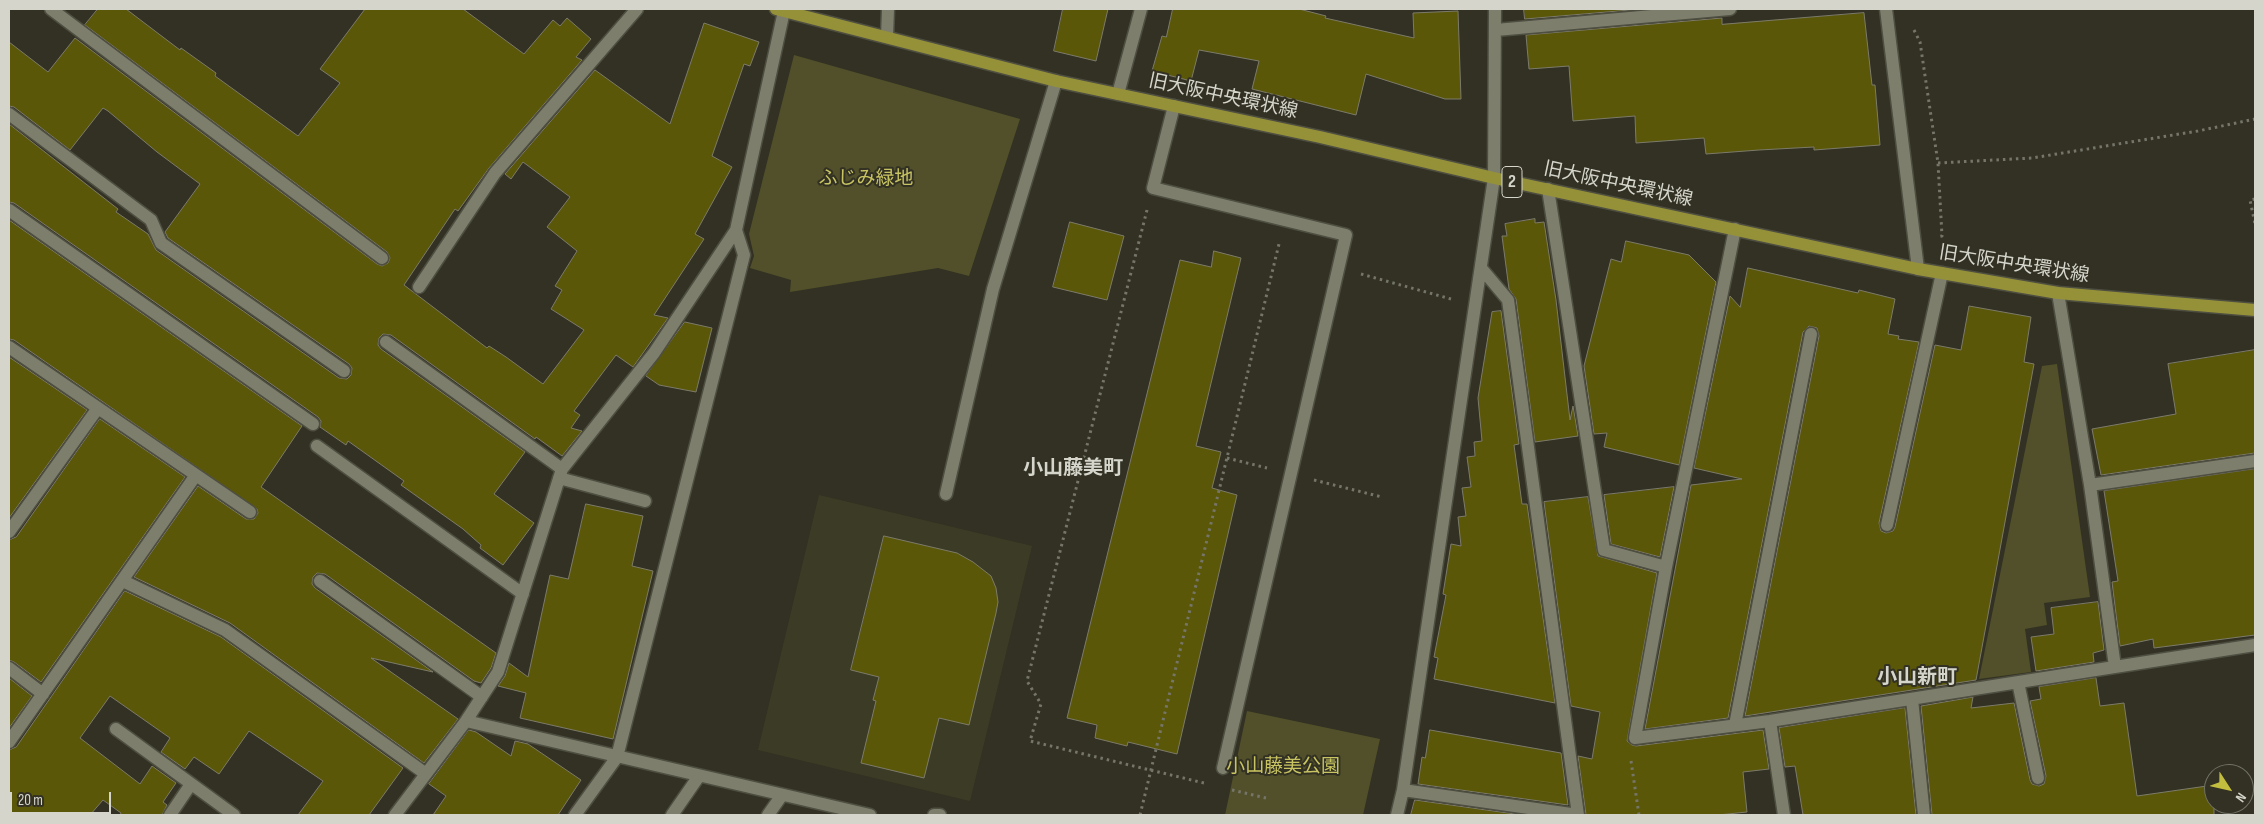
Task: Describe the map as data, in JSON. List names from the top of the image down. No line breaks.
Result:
{"streets":{"main road":["旧大阪中央環状線","2"]},"districts":["小山藤美町","小山新町"],"parks":["ふじみ緑地","小山藤美公園"],"scale_bar":"20 m","north":"bottom right"}
